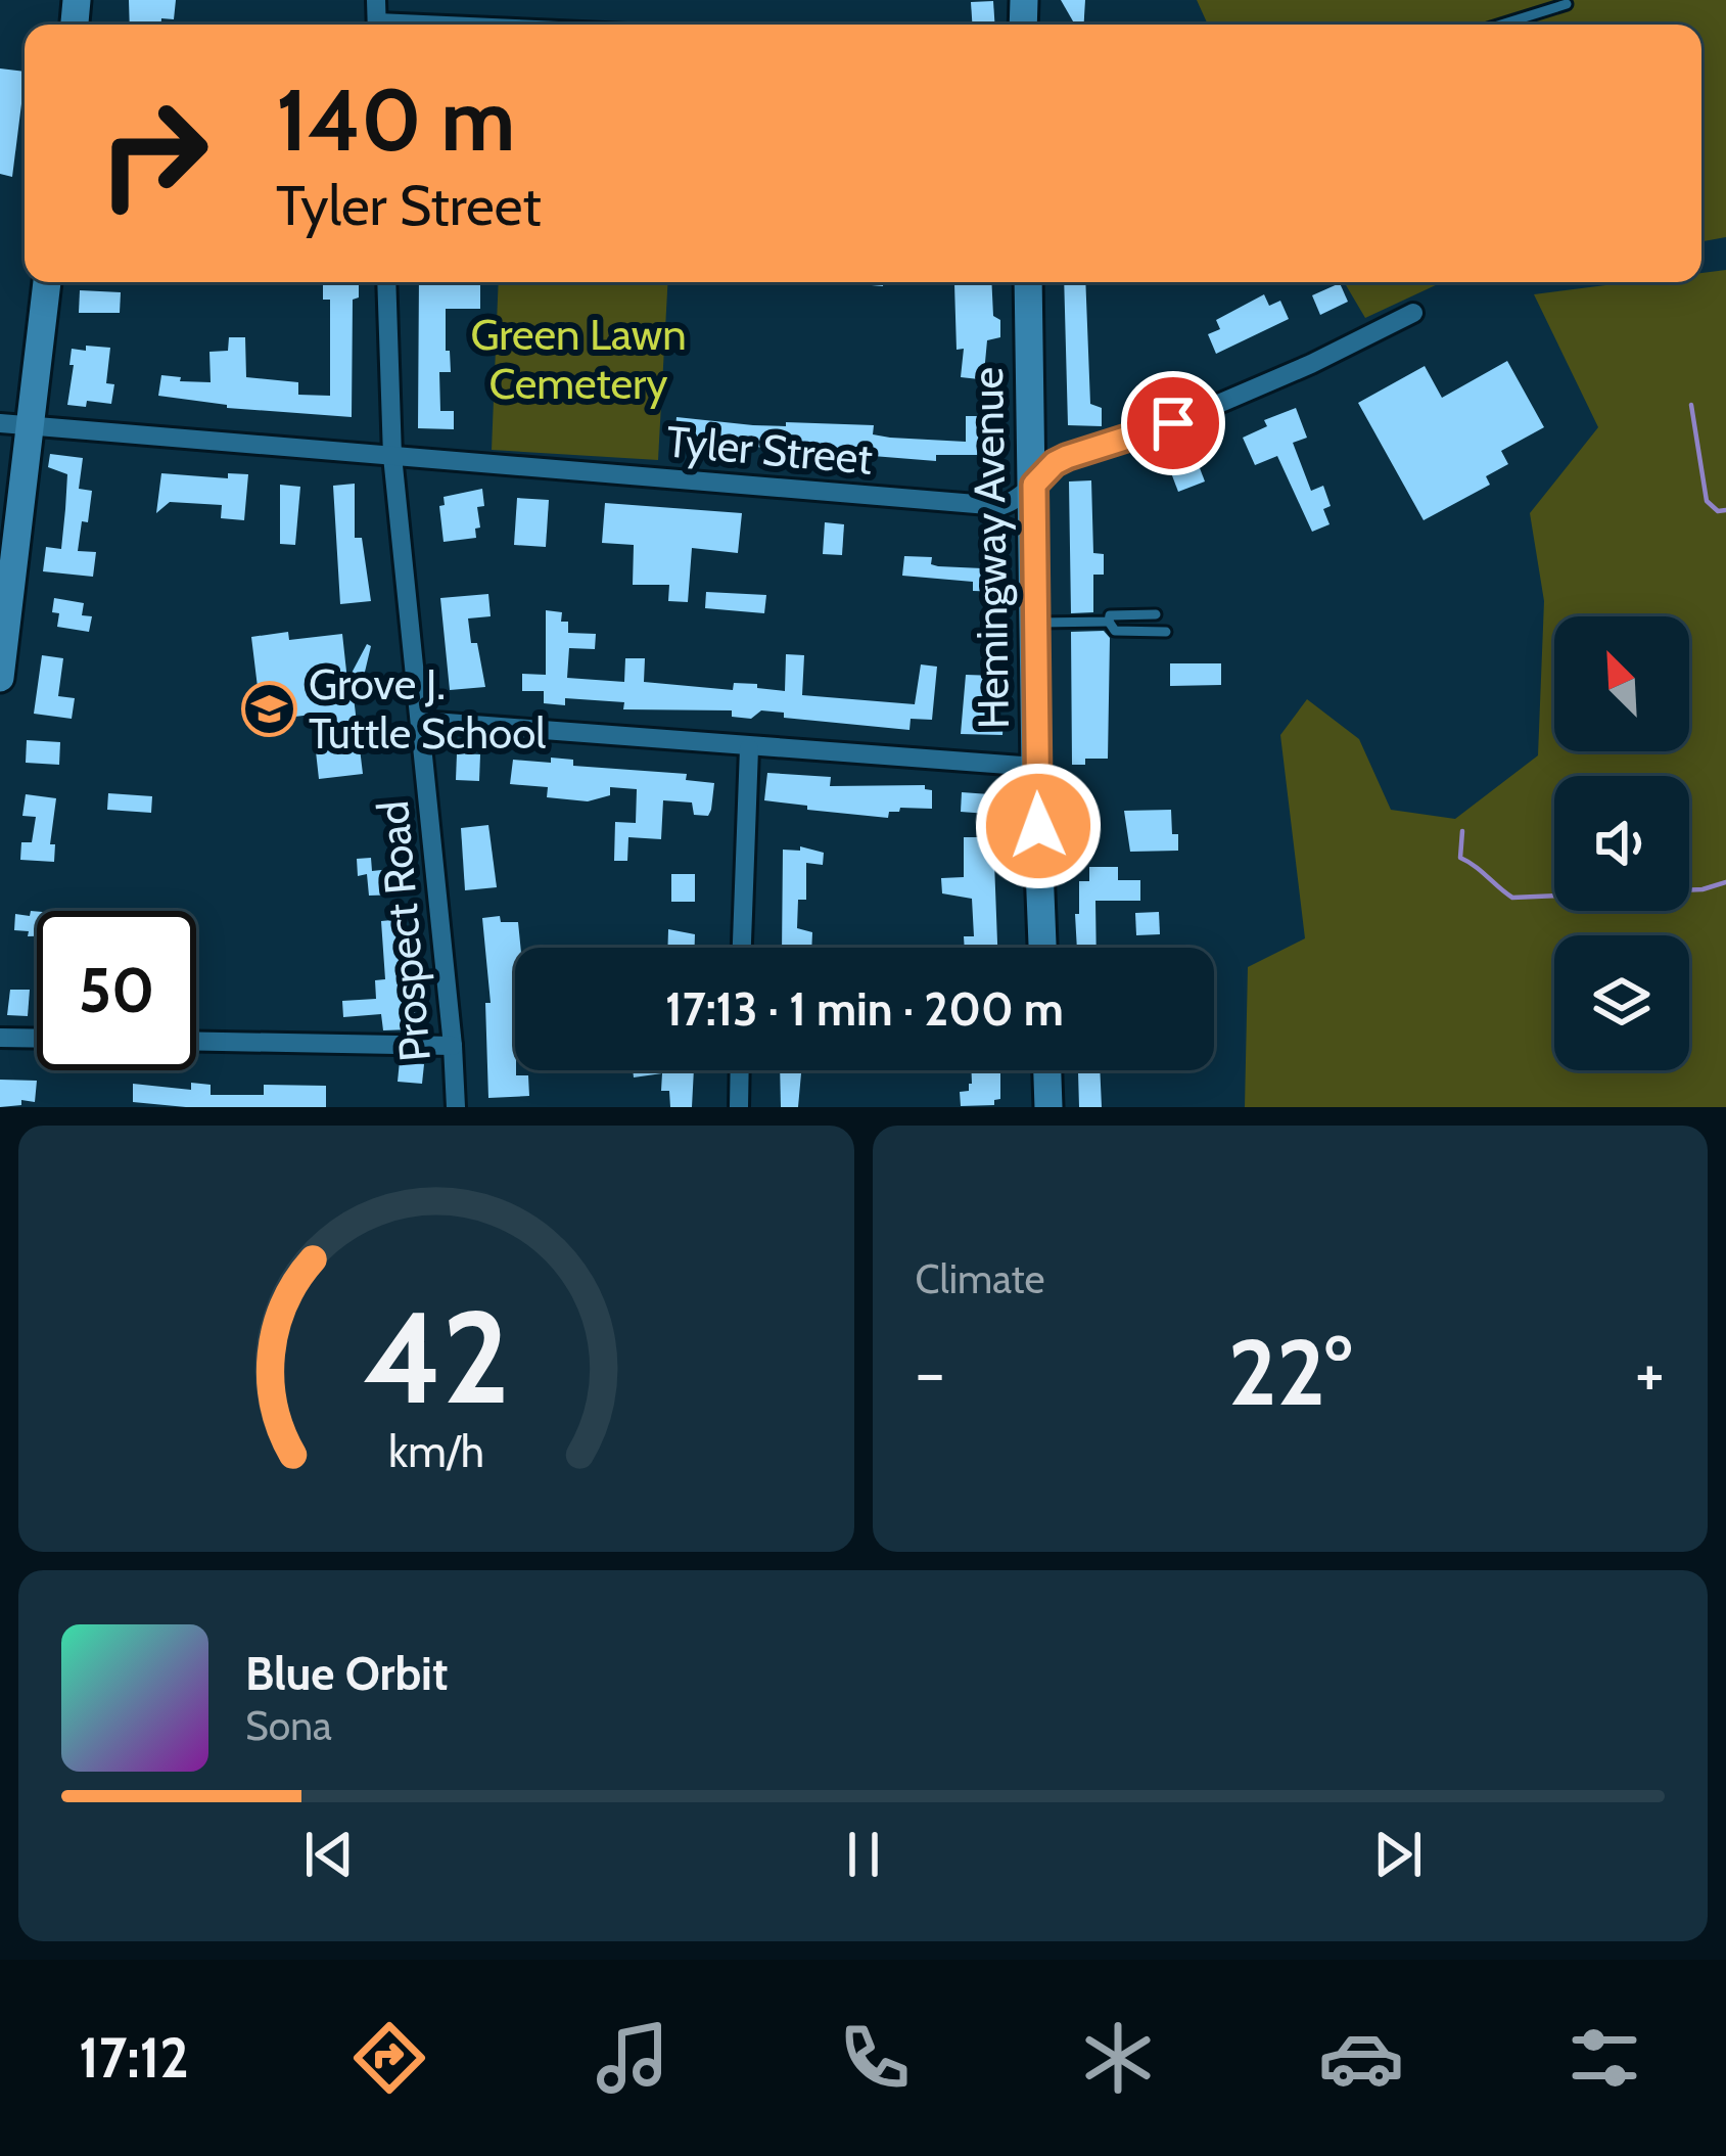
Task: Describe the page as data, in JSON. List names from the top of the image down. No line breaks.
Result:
{"streets":{"main road":["Hemingway Avenue"],"street":["Tyler Street","Prospect Road"]},"crossings":[["Tyler Street","Hemingway Avenue"],["Tyler Street","Prospect Road"]],"parks":["Green Lawn Cemetery"],"places":{"school or university":["Grove J. Tuttle School"]},"north":"top left","page":{"turn":["140 m","Tyler Street"],"limit":"50","trip":"17:13 · 1 min · 200 m","tile":"Climate","heat":["−","22°","+"],"song":["Blue Orbit","Sona"],"tabs":"17:12","gauge":["42","km/h"]}}
